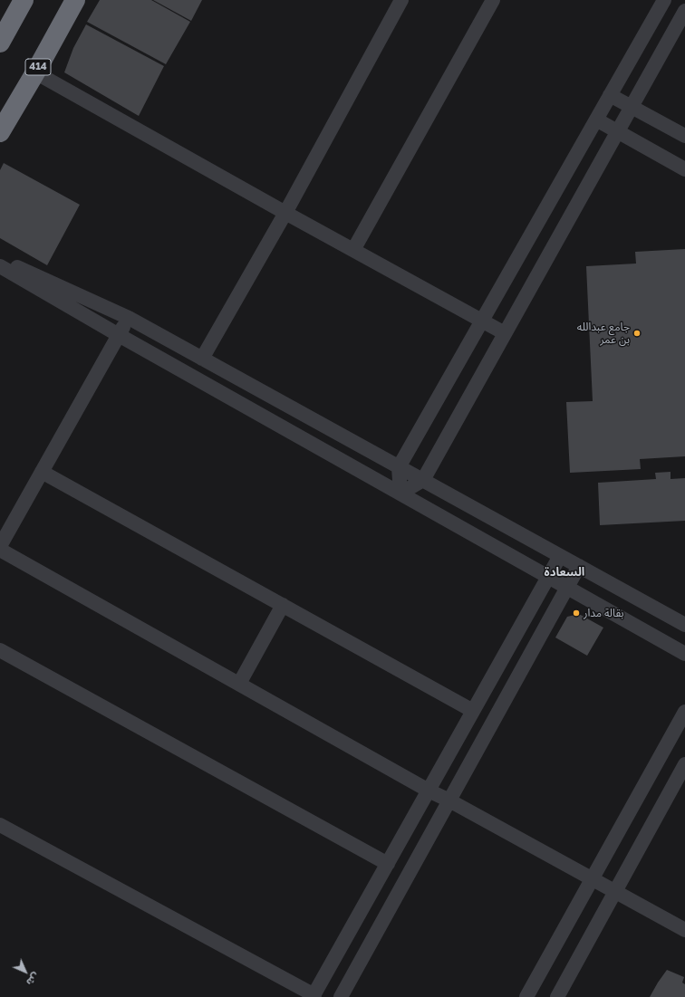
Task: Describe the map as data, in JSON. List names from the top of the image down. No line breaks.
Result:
{"streets":{"highway":["414"]},"districts":["السعادة"],"places":["جامع عبدالله بن عمر","بقالة مدار"],"north":"bottom right"}
